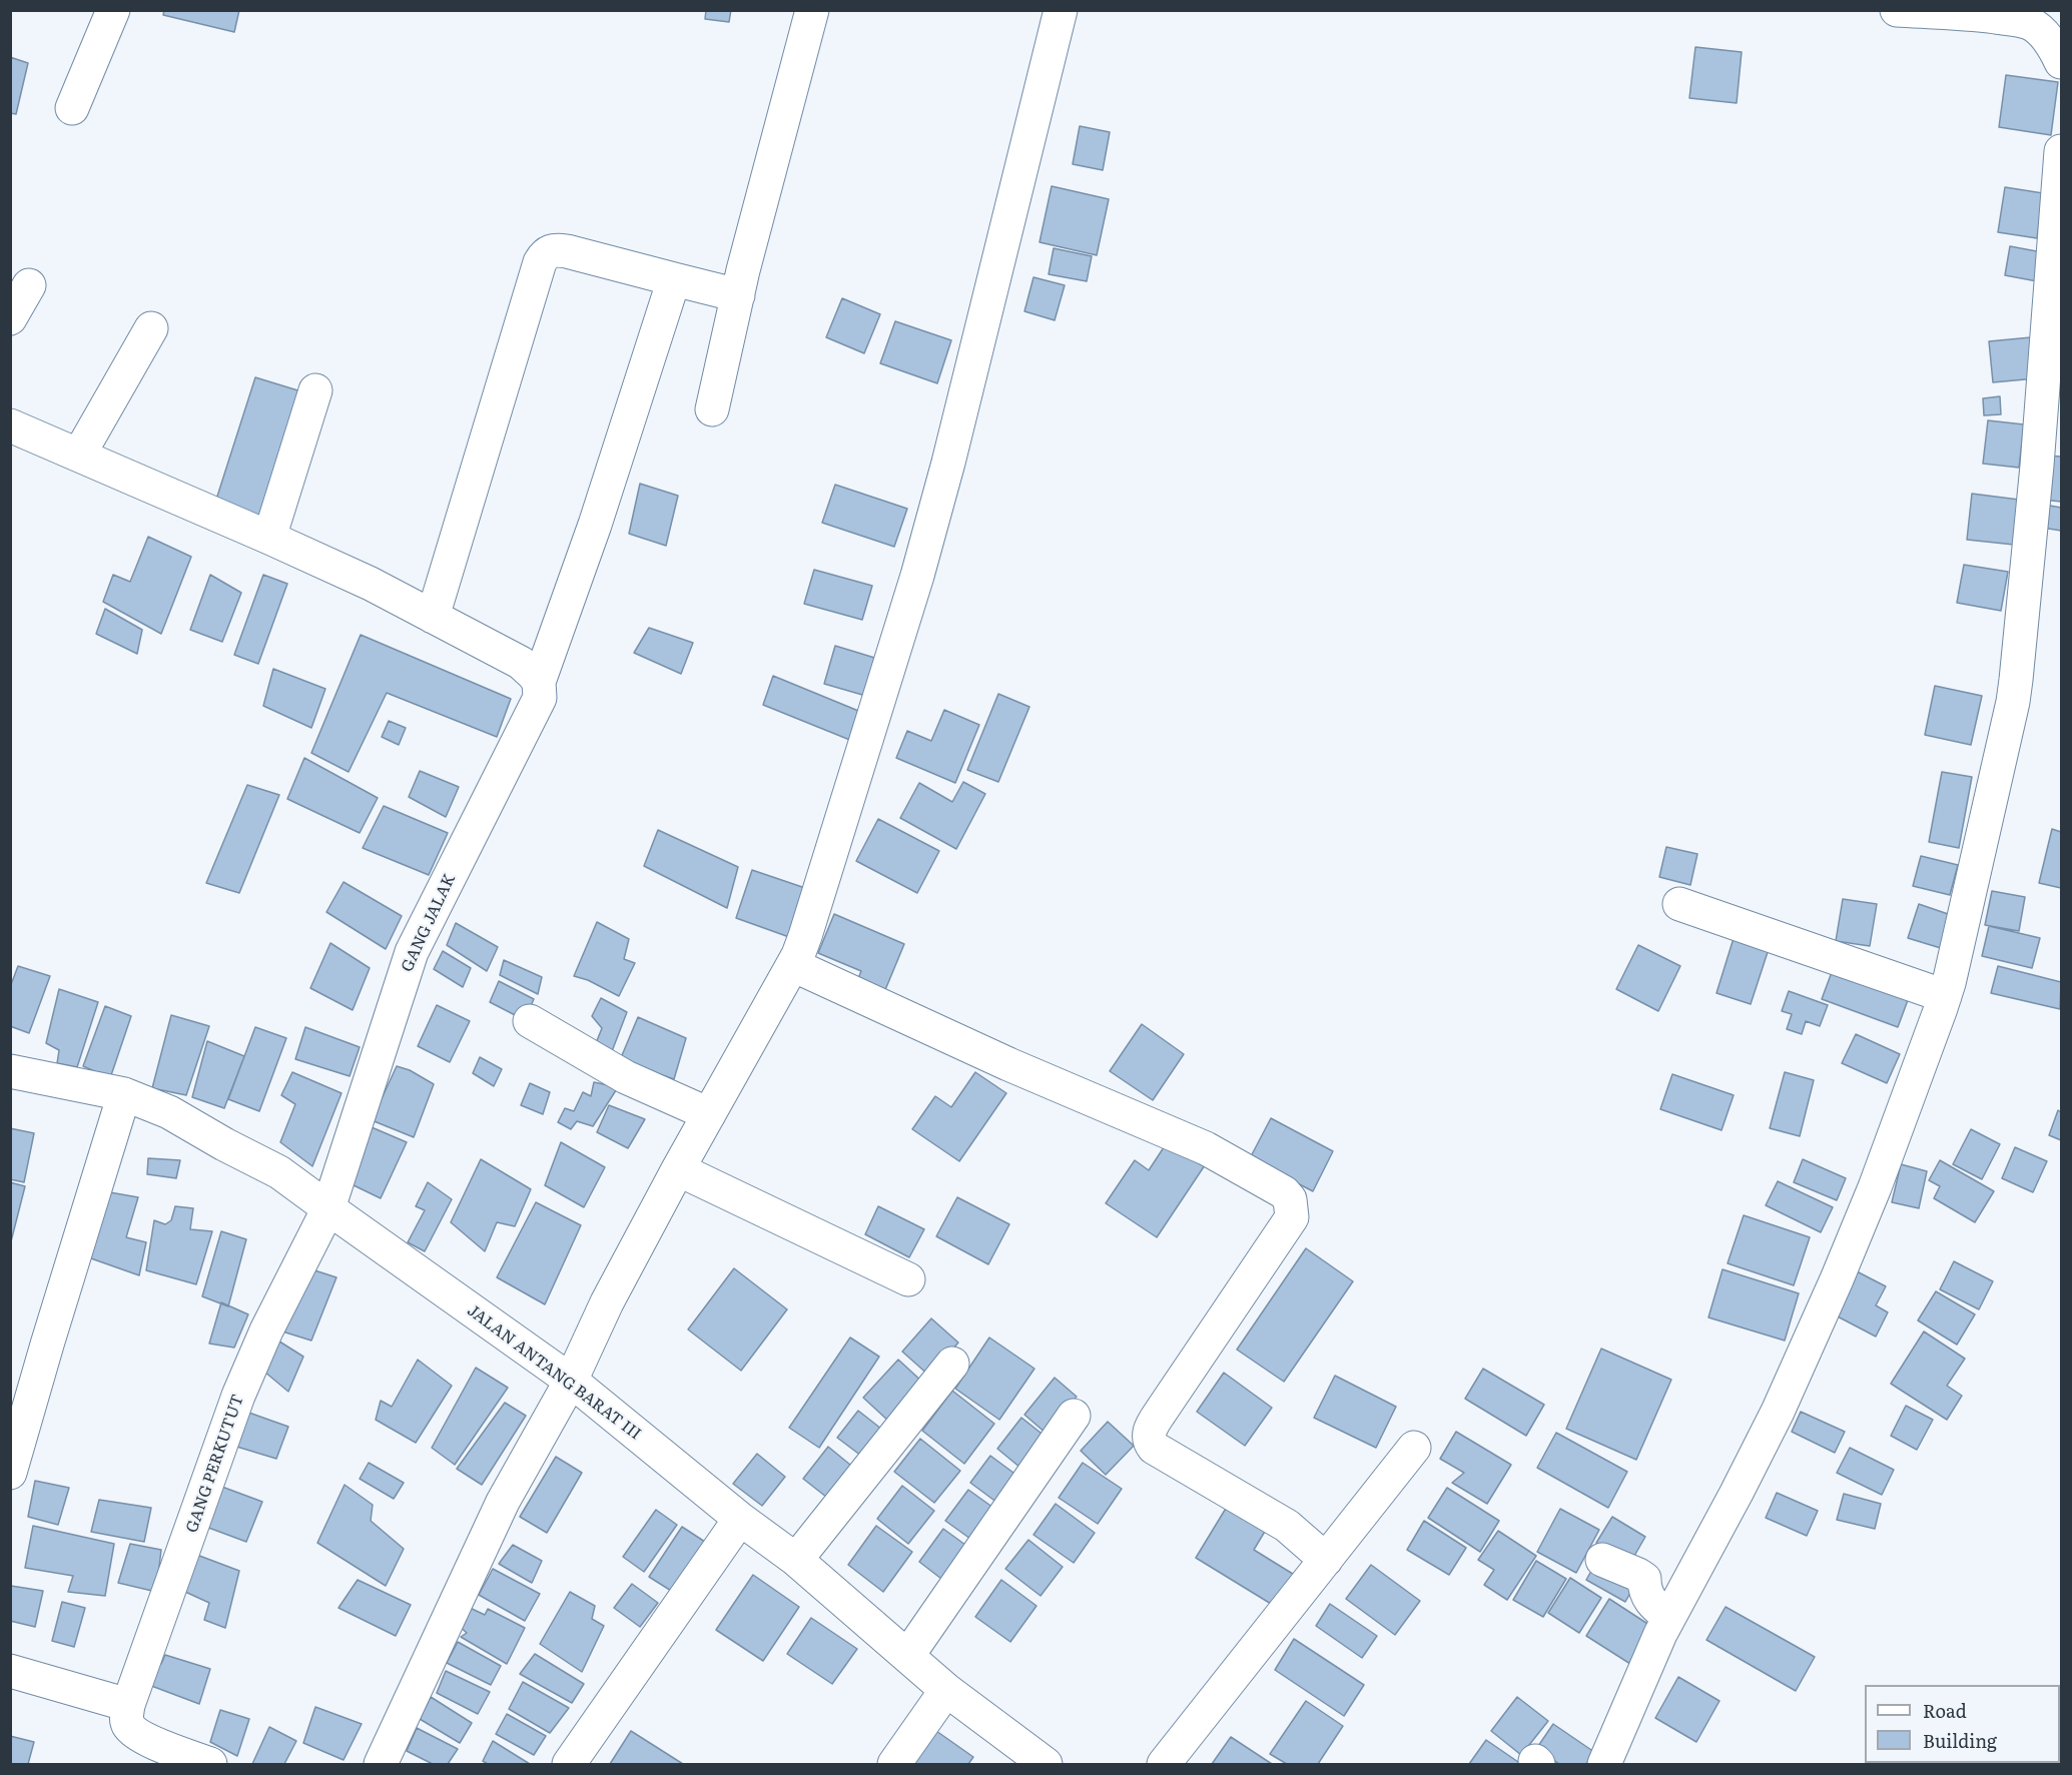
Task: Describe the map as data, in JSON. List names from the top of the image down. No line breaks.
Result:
{"streets":{"street":["GANG JALAK","JALAN ANTANG BARAT III","GANG PERKUTUT"]},"crossings":[["GANG JALAK","JALAN ANTANG BARAT III"],["GANG JALAK","GANG PERKUTUT"],["JALAN ANTANG BARAT III","GANG PERKUTUT"]],"legend":["Road","Building"]}
